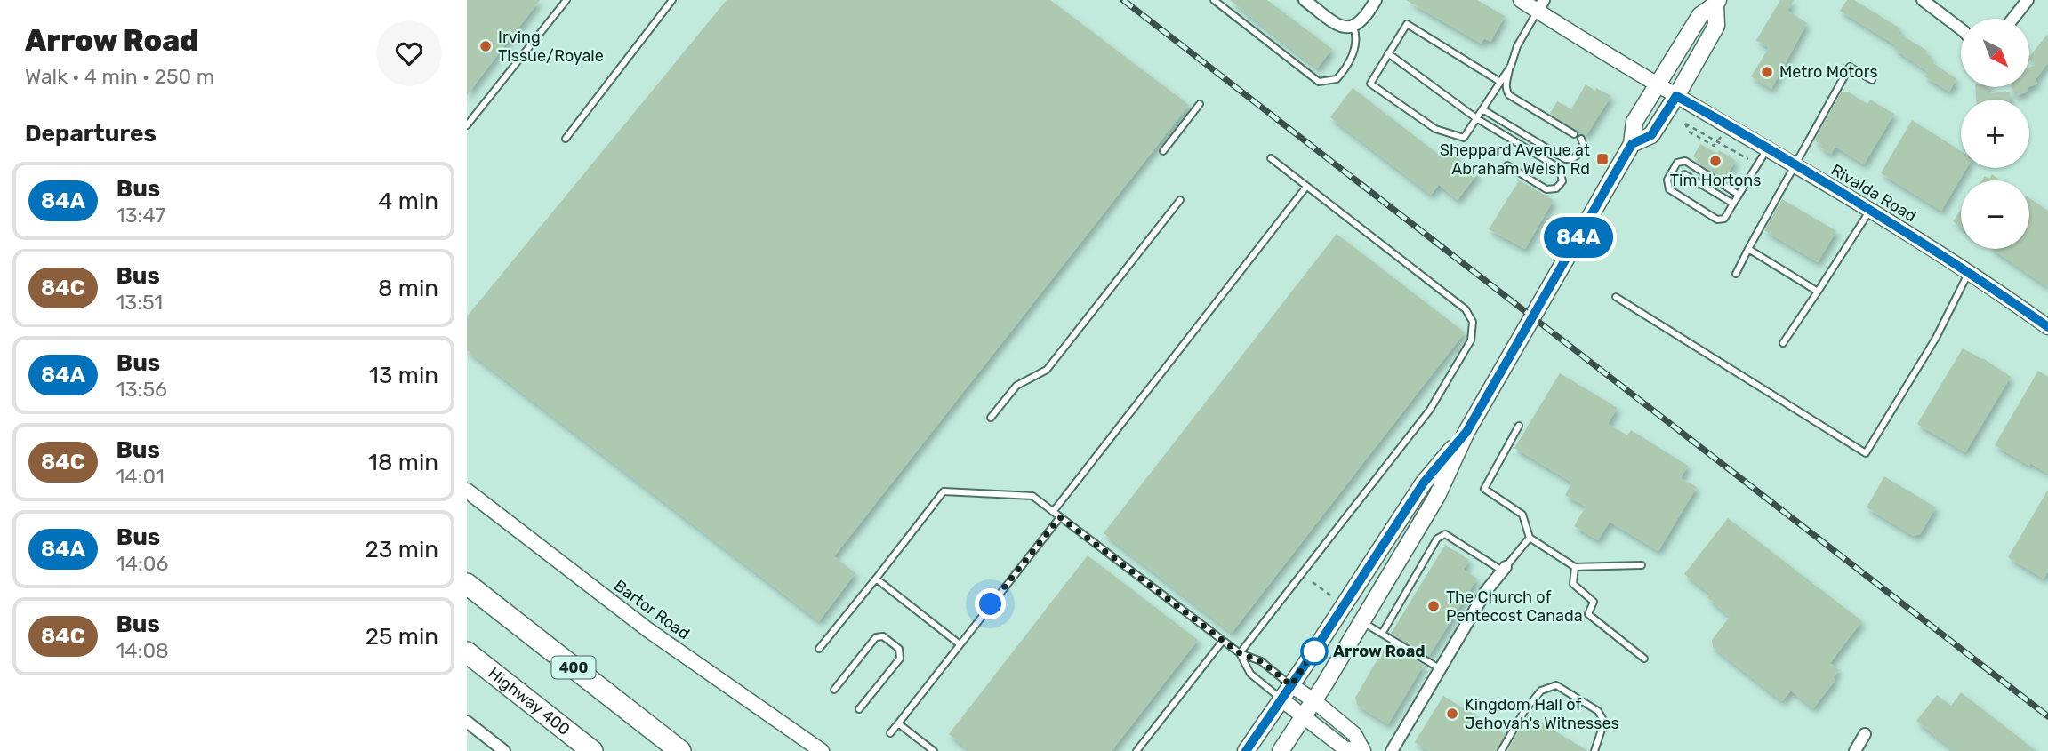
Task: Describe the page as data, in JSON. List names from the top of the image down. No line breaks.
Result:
{"streets":{"highway":["400","Highway 400"],"street":["Rivalda Road","Bartor Road"]},"places":{"other":["Irving Tissue/Royale","Metro Motors","Tim Hortons","The Church of Pentecost Canada","Arrow Road","Kingdom Hall of Jehovah's Witnesses"],"transit":["Sheppard Avenue at Abraham Welsh Rd"]},"lines":["bus line 84A"],"north":"bottom right","page":{"heading":[["Arrow Road","Walk · 4 min · 250 m"],"Departures"],"on_map":"84A","map_buttons":["+","−"],"list":[{"mark":"84A","name":"Bus","note":"13:47","value":"4 min"},{"mark":"84C","name":"Bus","note":"13:51","value":"8 min"},{"mark":"84A","name":"Bus","note":"13:56","value":"13 min"},{"mark":"84C","name":"Bus","note":"14:01","value":"18 min"},{"mark":"84A","name":"Bus","note":"14:06","value":"23 min"},{"mark":"84C","name":"Bus","note":"14:08","value":"25 min"}]}}
